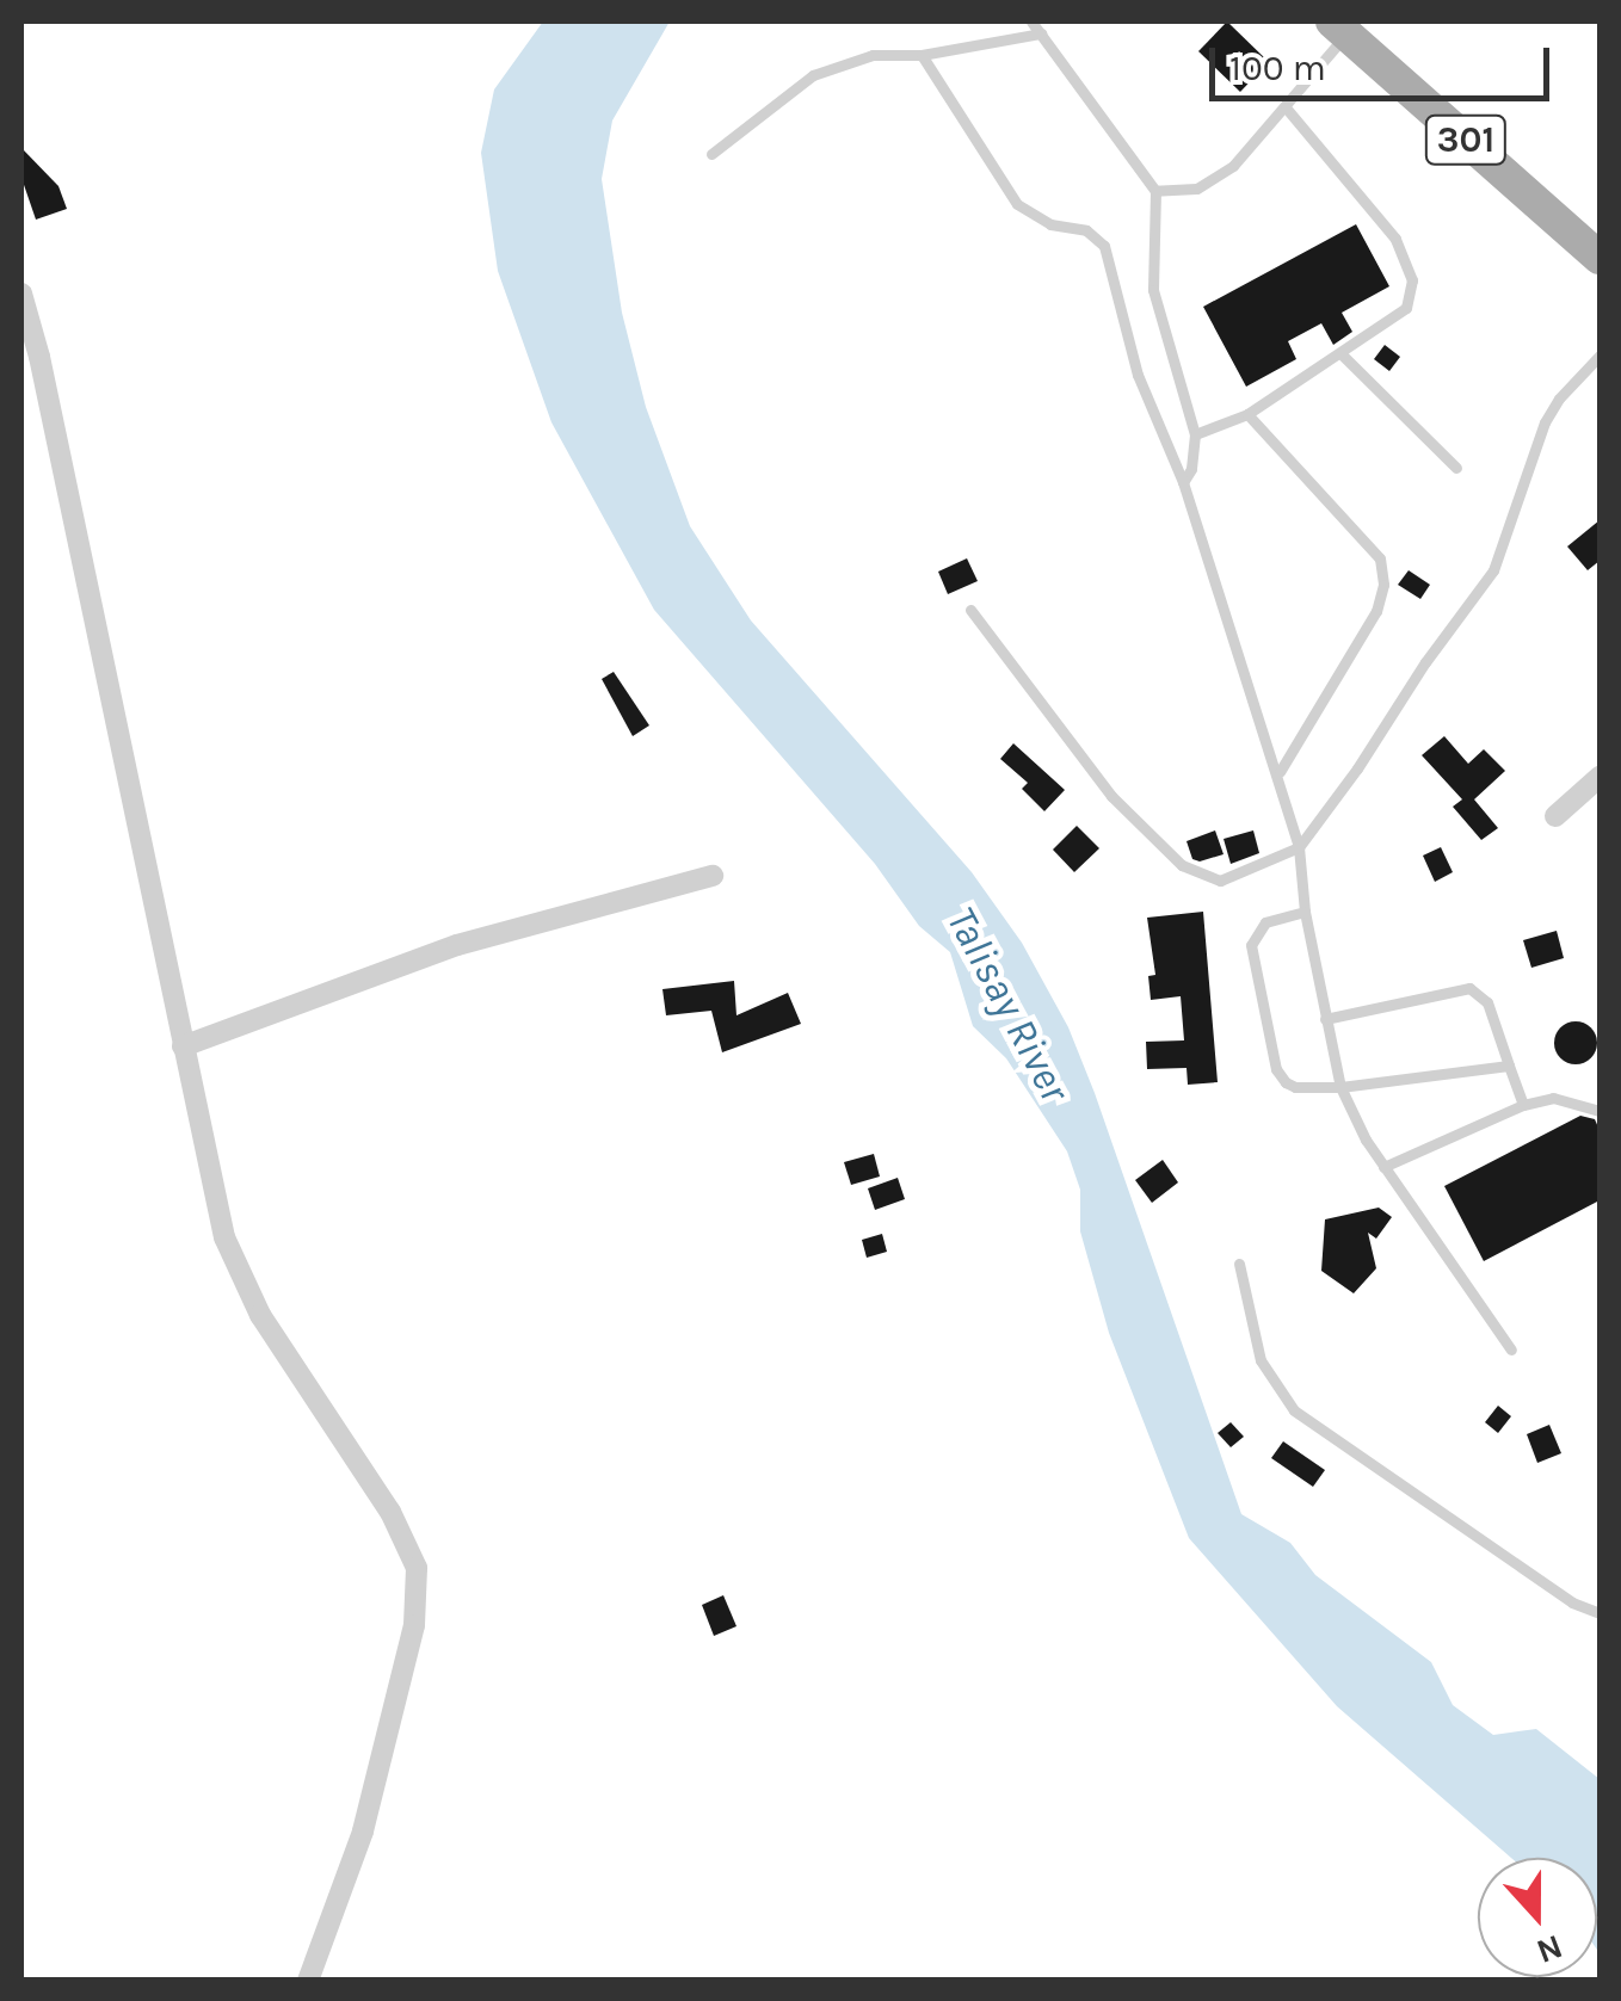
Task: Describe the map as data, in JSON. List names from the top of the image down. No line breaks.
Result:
{"streets":{"main road":["301"]},"water":["Talisay River"],"scale_bar":"100 m","north":"bottom"}
